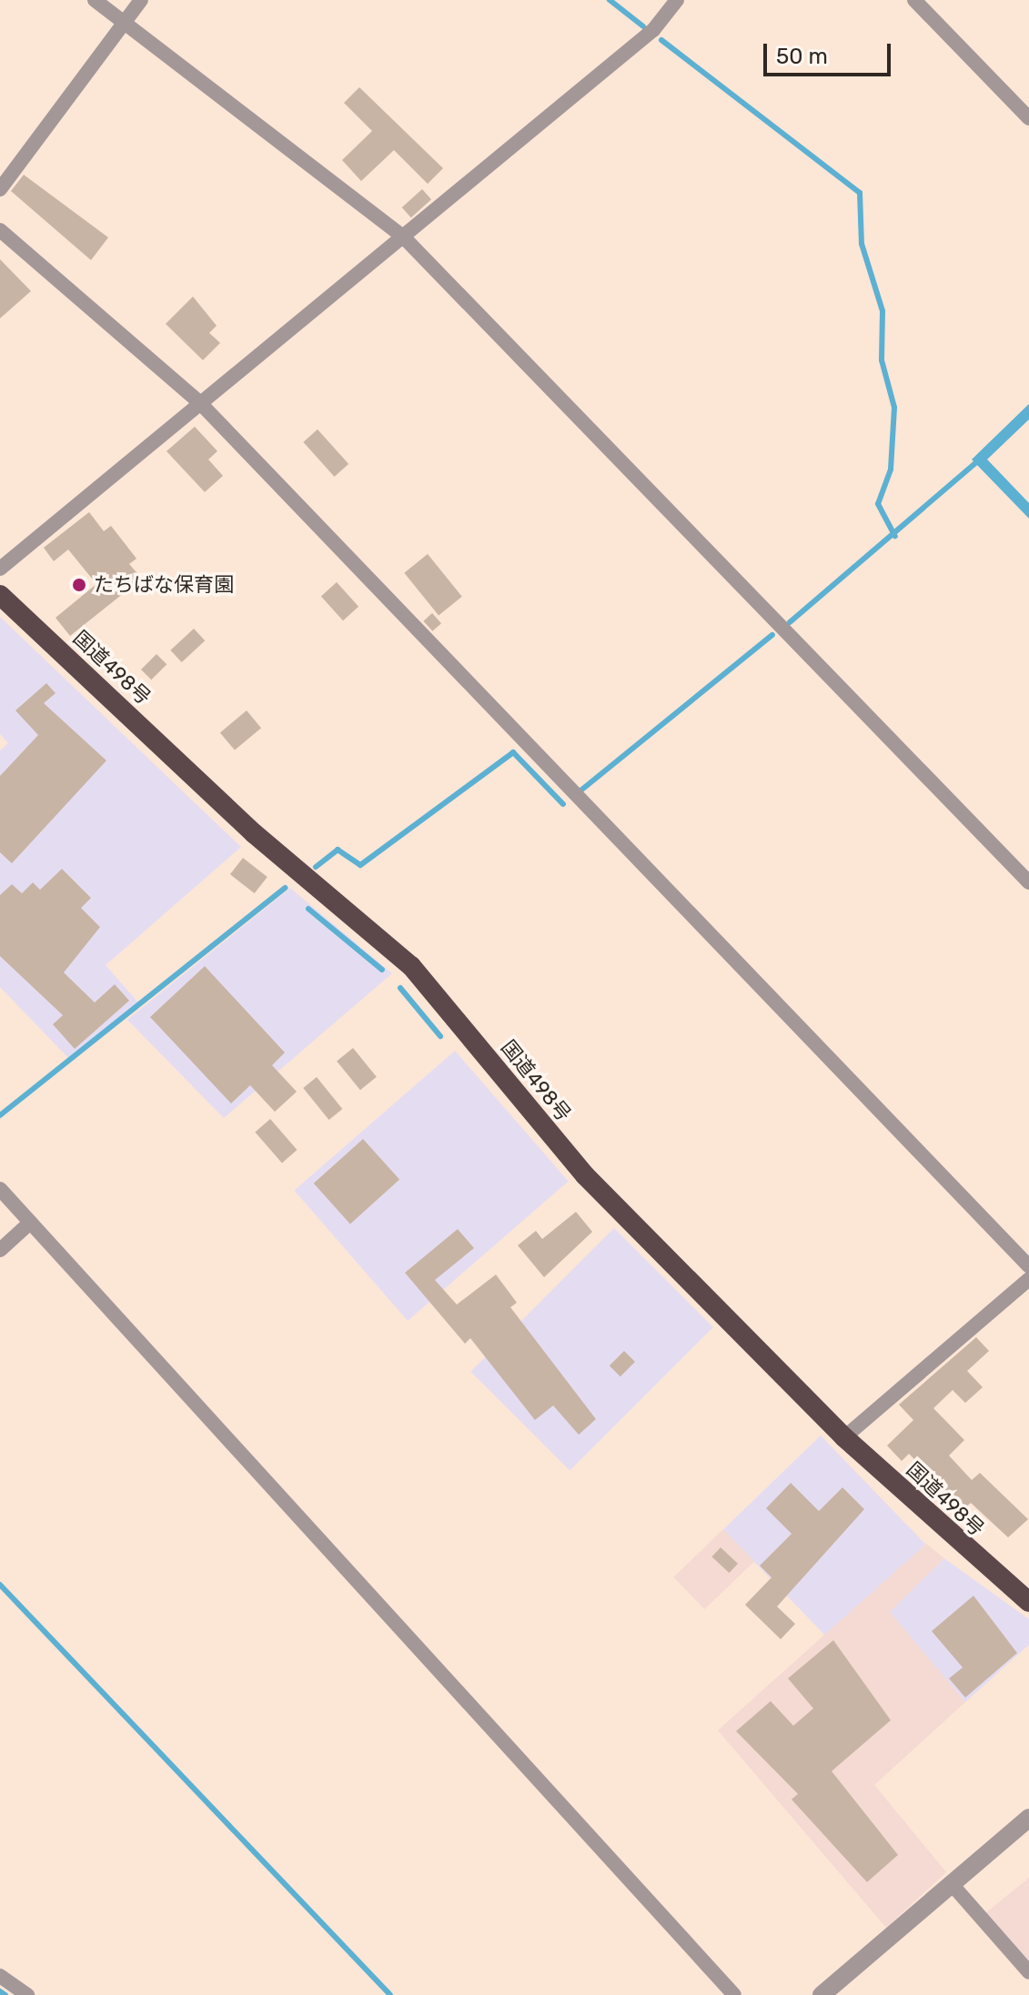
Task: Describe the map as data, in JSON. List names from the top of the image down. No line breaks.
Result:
{"streets":{"highway":["国道498号"]},"places":["たちばな保育園"],"scale_bar":"50 m"}
